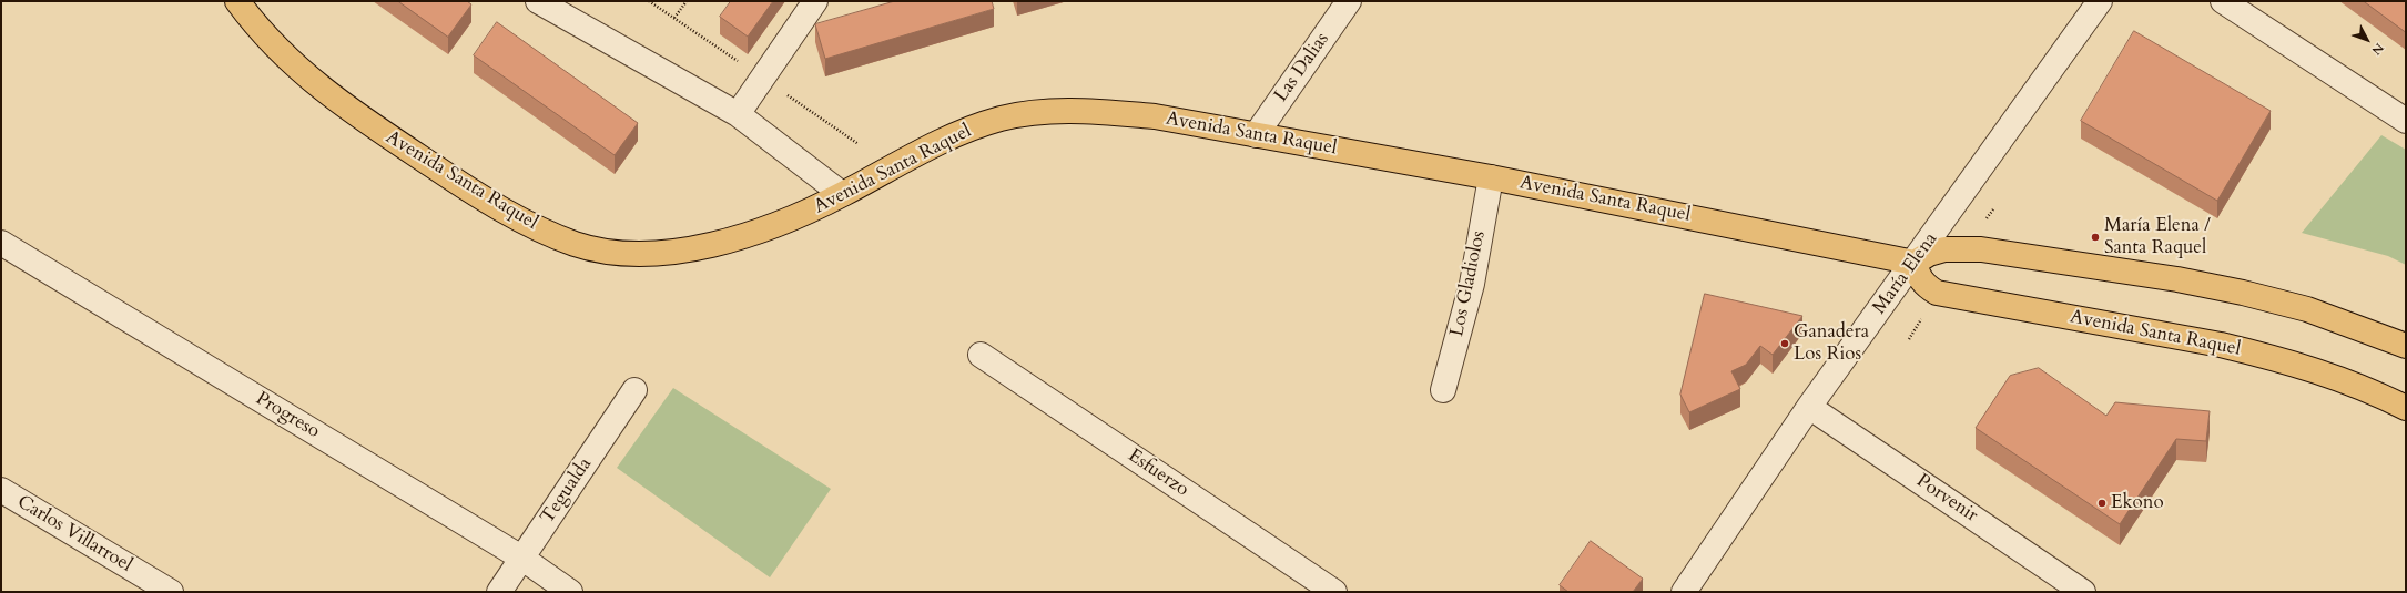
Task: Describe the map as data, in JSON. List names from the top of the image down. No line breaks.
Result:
{"streets":{"main road":["Avenida Santa Raquel"],"street":["Las Dalias","María Elena","Los Gladiolos","Progreso","Esfuerzo","Tegualda","Porvenir","Carlos Villarroel"]},"crossings":[["Las Dalias","Avenida Santa Raquel"],["Avenida Santa Raquel","María Elena"],["Avenida Santa Raquel","Los Gladiolos"],["María Elena","Porvenir"],["Progreso","Tegualda"]],"places":["María Elena / Santa Raquel","Ganadera Los Rios","Ekono"],"north":"bottom right"}
